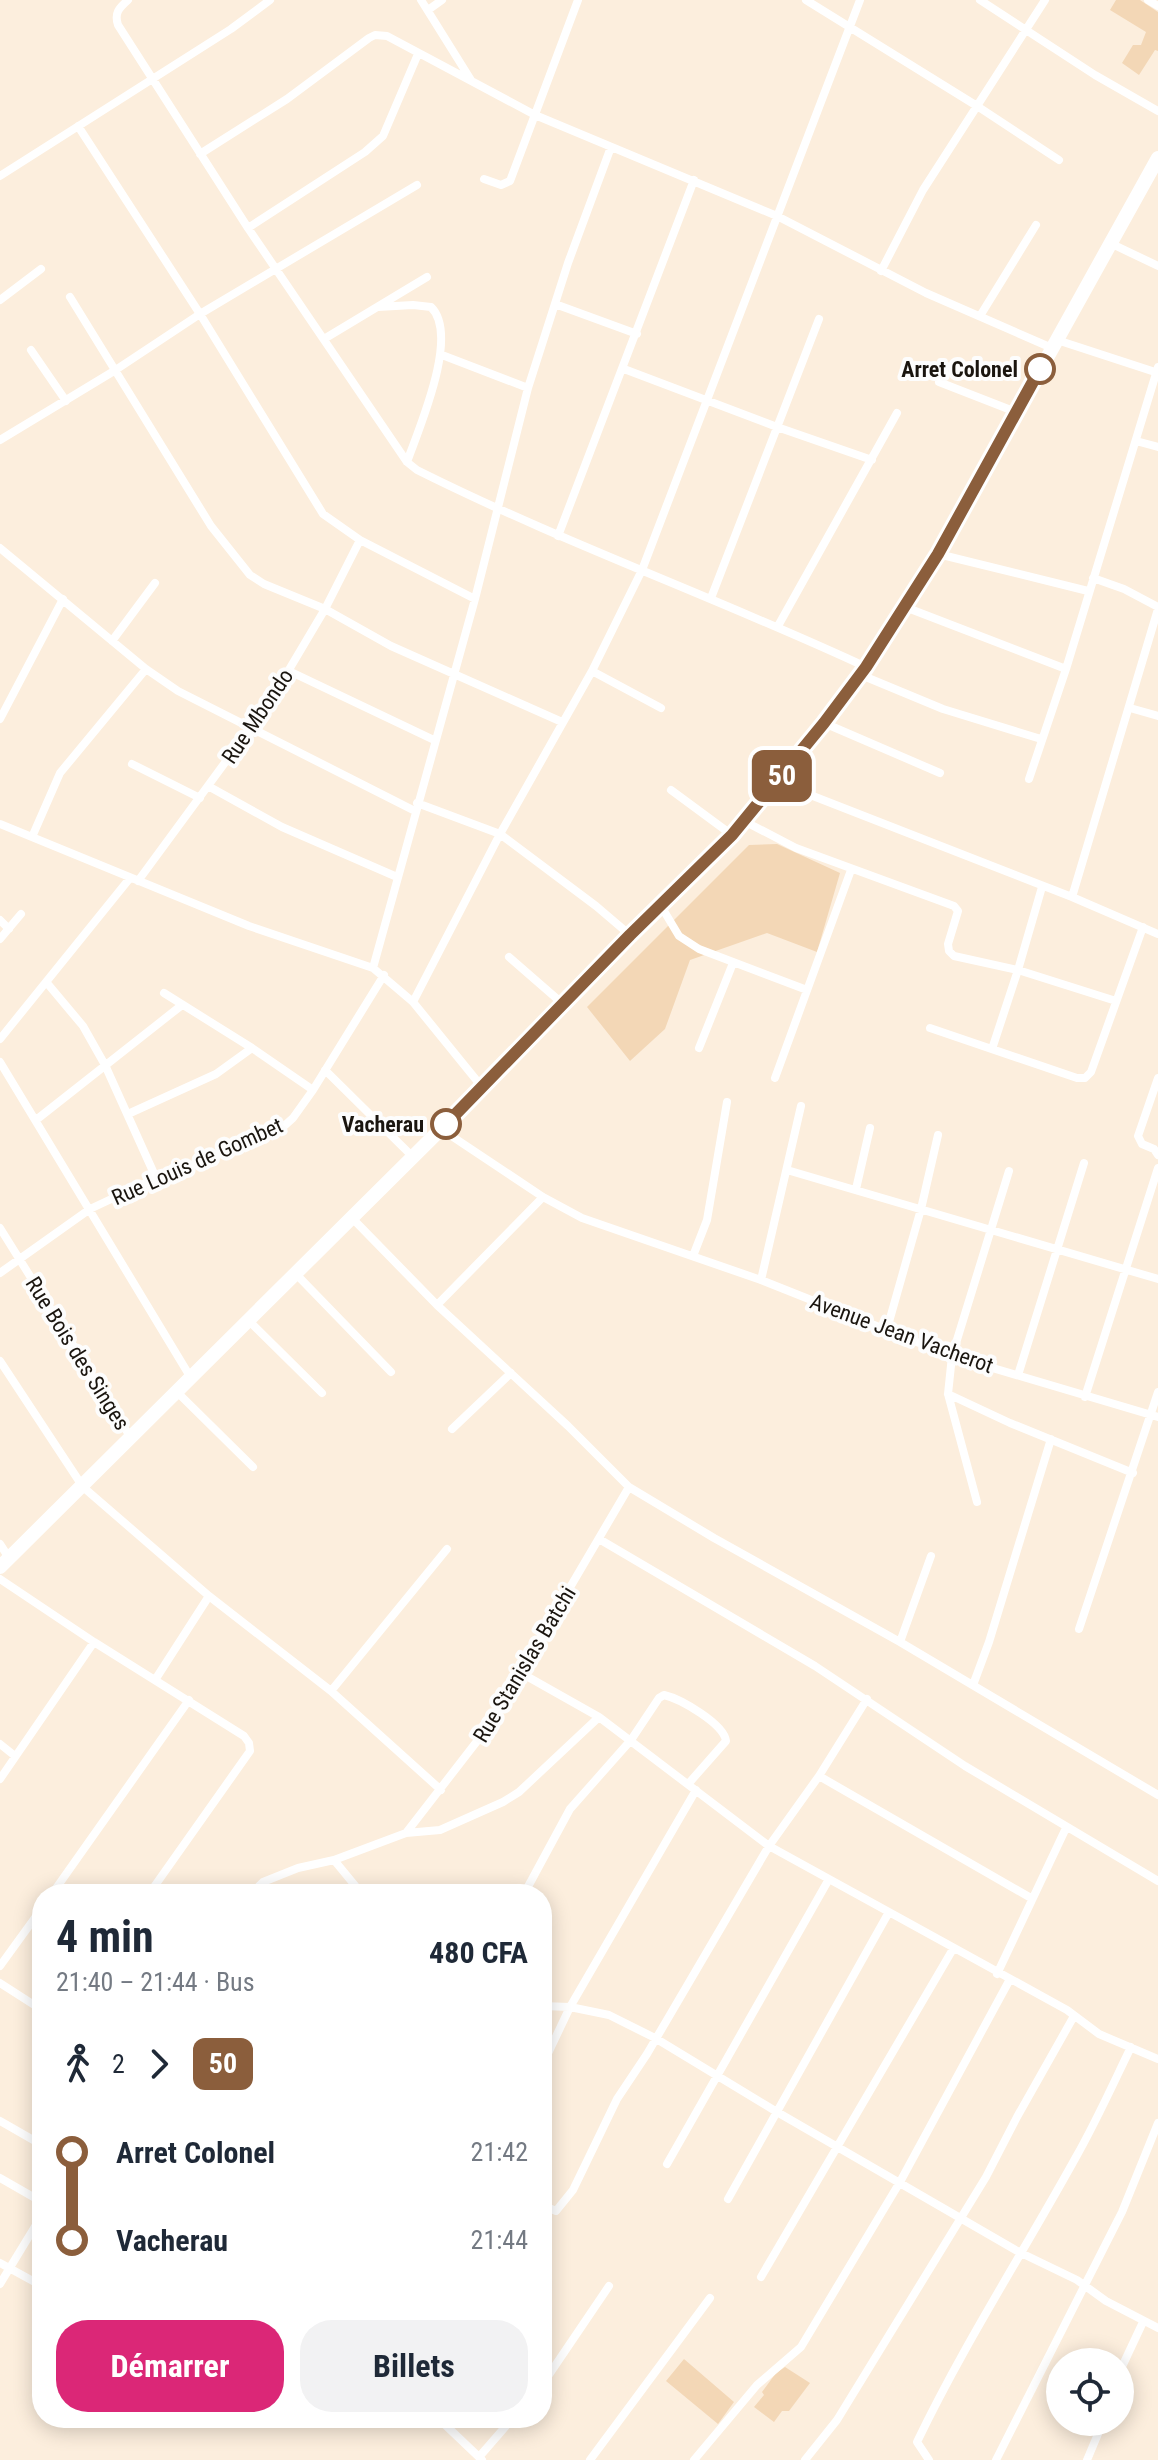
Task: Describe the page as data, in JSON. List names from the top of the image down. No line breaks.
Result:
{"streets":{"street":["Rue Mbondo","Rue Louis de Gombet","Avenue Jean Vacherot","Rue Bois des Singes","Rue Stanislas Batchi"]},"crossings":[["Rue Louis de Gombet","Rue Bois des Singes"]],"places":["Arret Colonel","Vacherau"],"lines":["bus line 50"],"page":{"on_map":"50","heading":["4 min","21:40 – 21:44 · Bus","480 CFA"],"legs":["2","50"],"list":[{"name":"Arret Colonel","value":"21:42"},{"name":"Vacherau","value":"21:44"}],"buttons":["Démarrer","Billets"]}}
